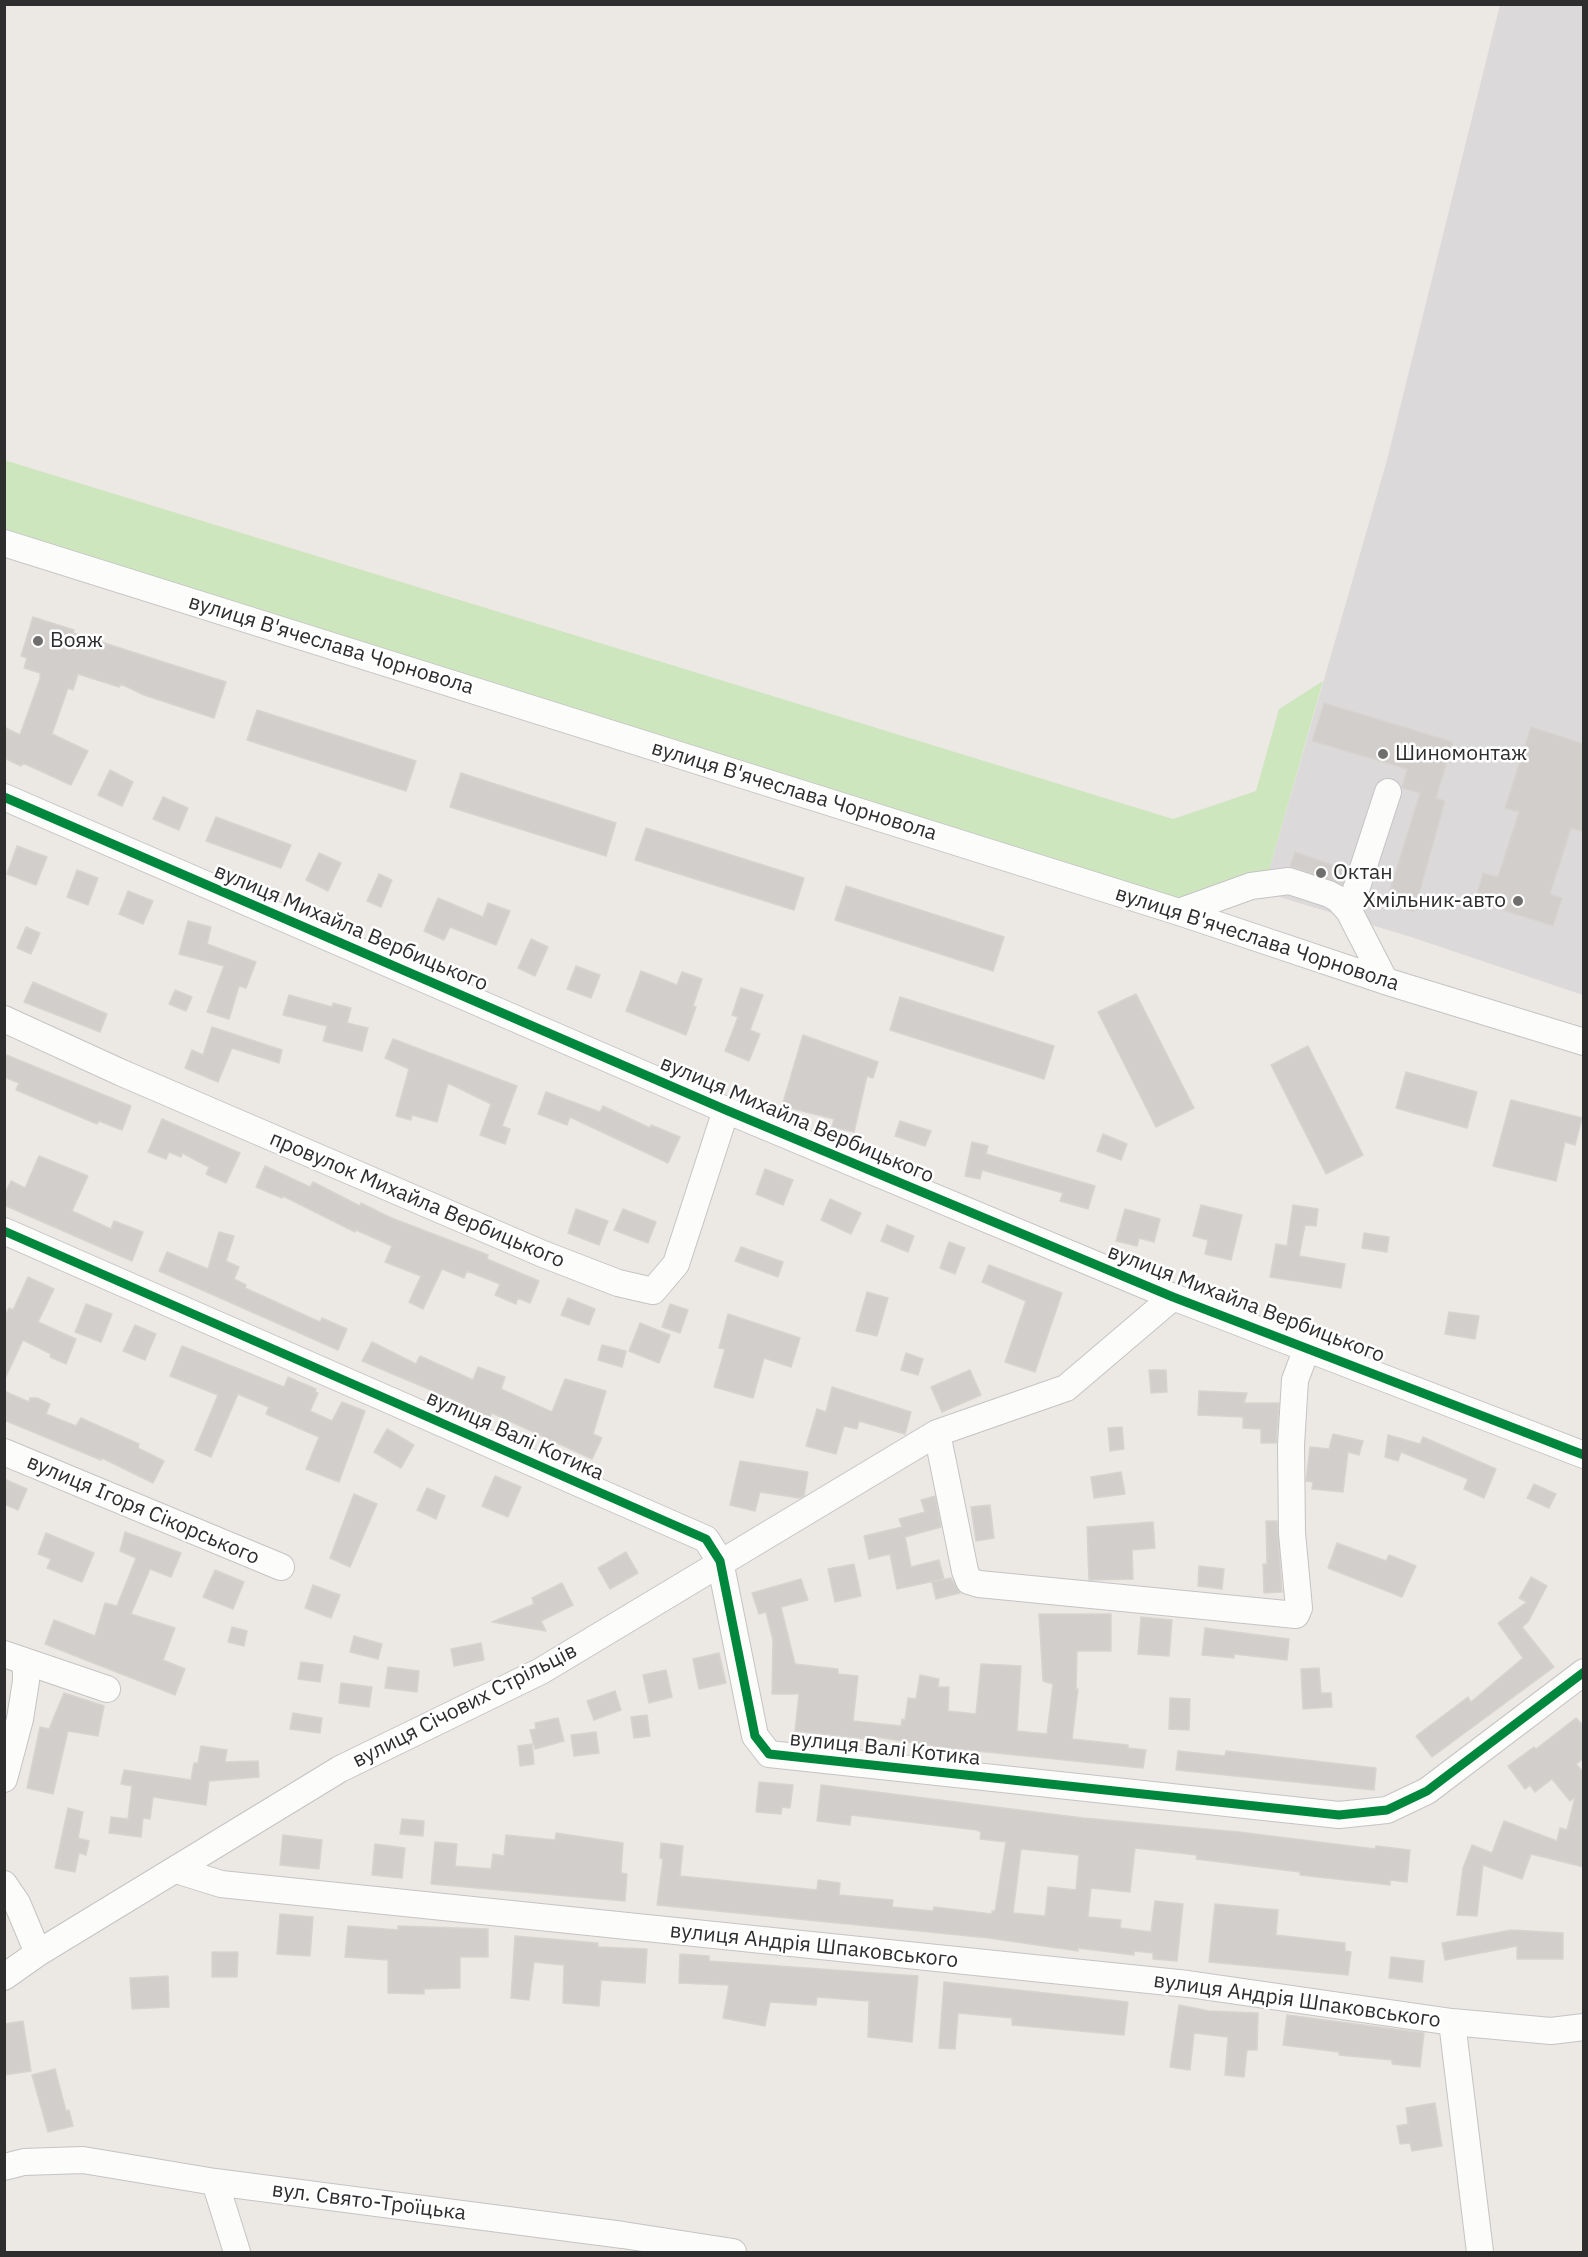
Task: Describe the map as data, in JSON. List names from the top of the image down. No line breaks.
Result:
{"streets":{"street":["вулиця В'ячеслава Чорновола","вулиця Михайла Вербицького","провулок Михайла Вербицького","вулиця Валі Котика","вулиця Ігоря Сікорського","вулиця Січових Стрільців","вулиця Андрія Шпаковського","вул. Свято-Троїцька"]},"crossings":[["вулиця Михайла Вербицького","провулок Михайла Вербицького"],["вулиця Михайла Вербицького","вулиця Січових Стрільців"],["вулиця Валі Котика","вулиця Січових Стрільців"],["вулиця Січових Стрільців","вулиця Андрія Шпаковського"]],"places":["Вояж","Шиномонтаж","Октан","Хмільник-авто"]}
